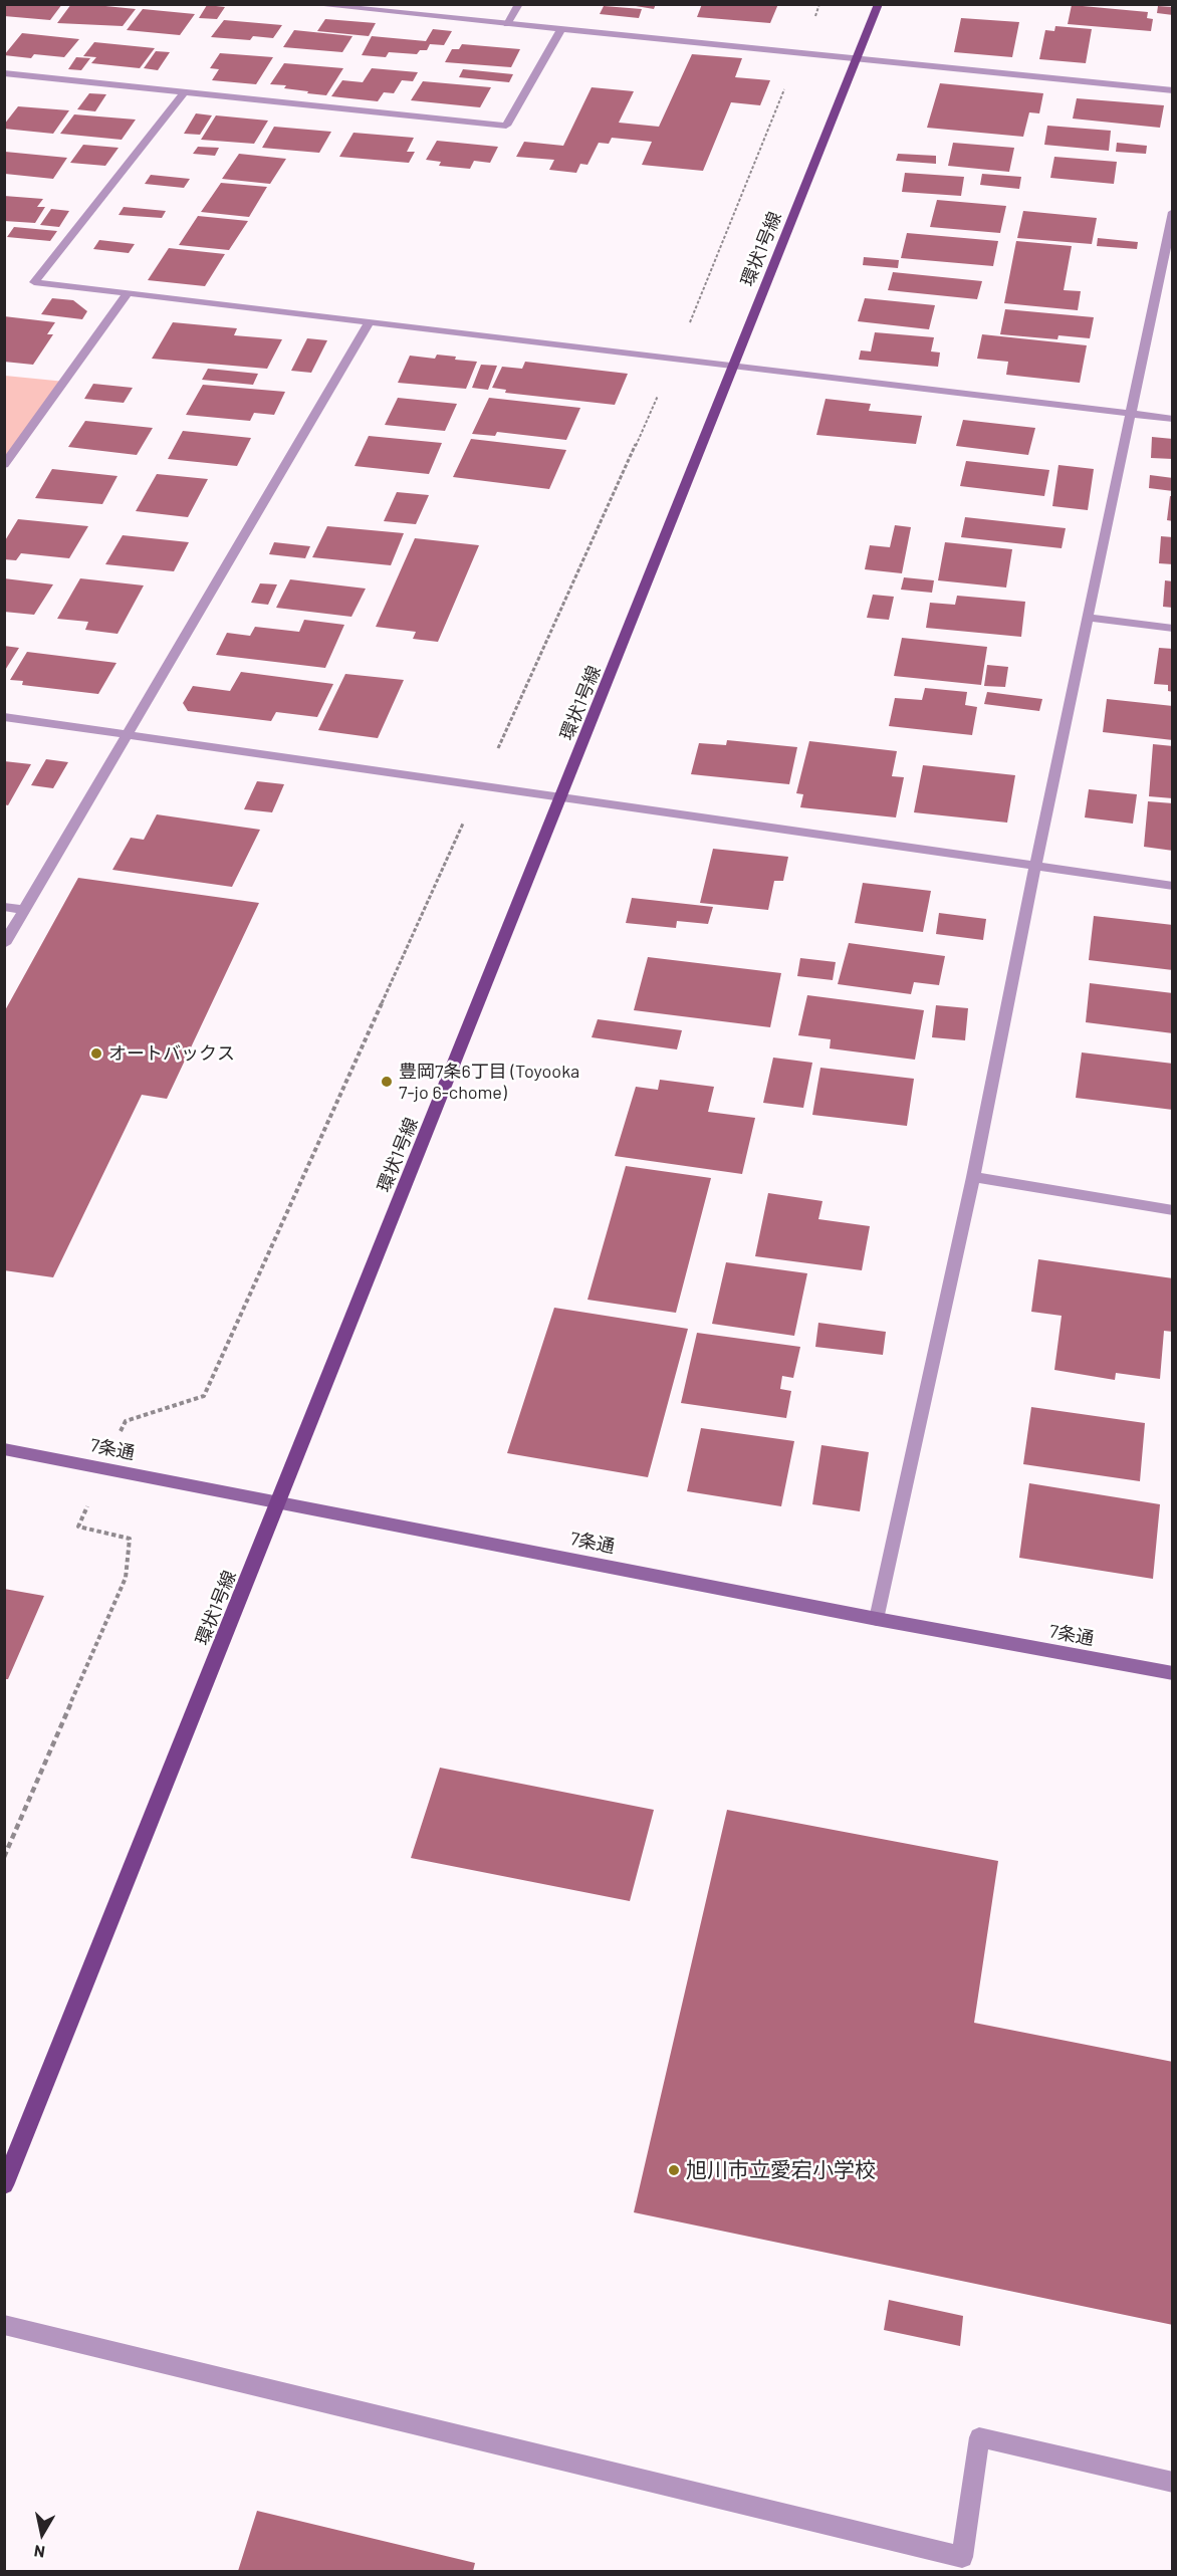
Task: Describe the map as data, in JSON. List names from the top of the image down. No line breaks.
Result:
{"streets":{"main road":["環状1号線"],"street":["7条通"]},"crossings":[["環状1号線","7条通"]],"places":["オートバックス","豊岡7条6丁目 (Toyooka 7-jo 6-chome)","旭川市立愛宕小学校"],"north":"bottom"}
